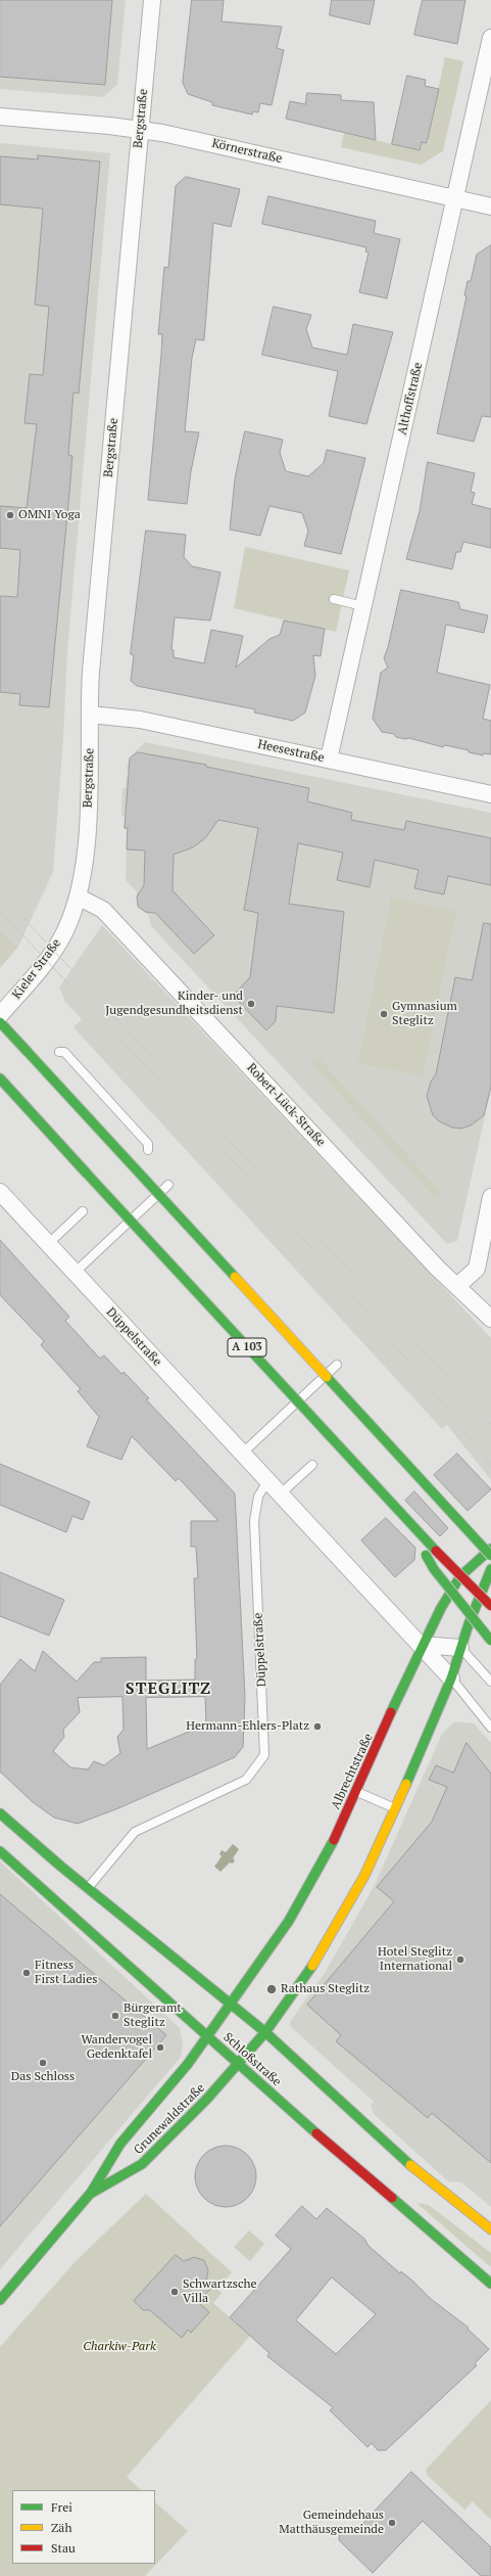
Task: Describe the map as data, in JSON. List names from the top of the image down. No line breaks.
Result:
{"streets":{"main road":["A 103","Albrechtstraße","Schloßstraße","Grunewaldstraße"],"street":["Bergstraße","Körnerstraße","Althoffstraße","Heesestraße","Kieler Straße","Robert-Lück-Straße","Düppelstraße"]},"crossings":[["Bergstraße","Körnerstraße"],["Bergstraße","Heesestraße"],["Bergstraße","Kieler Straße"],["Bergstraße","Robert-Lück-Straße"],["Körnerstraße","Althoffstraße"],["Althoffstraße","Heesestraße"],["Kieler Straße","Robert-Lück-Straße"],["Düppelstraße","Albrechtstraße"],["Albrechtstraße","Schloßstraße"],["Albrechtstraße","Grunewaldstraße"],["Schloßstraße","Grunewaldstraße"]],"districts":["STEGLITZ"],"parks":["Charkiw-Park"],"places":["OMNI Yoga","Kinder- und Jugendgesundheitsdienst","Gymnasium Steglitz","Hermann-Ehlers-Platz","Hotel Steglitz International","Fitness First Ladies","Rathaus Steglitz","Bürgeramt Steglitz","Wandervogel Gedenktafel","Das Schloss","Schwartzsche Villa","Gemeindehaus Matthäusgemeinde"],"legend":["Frei","Zäh","Stau"]}
